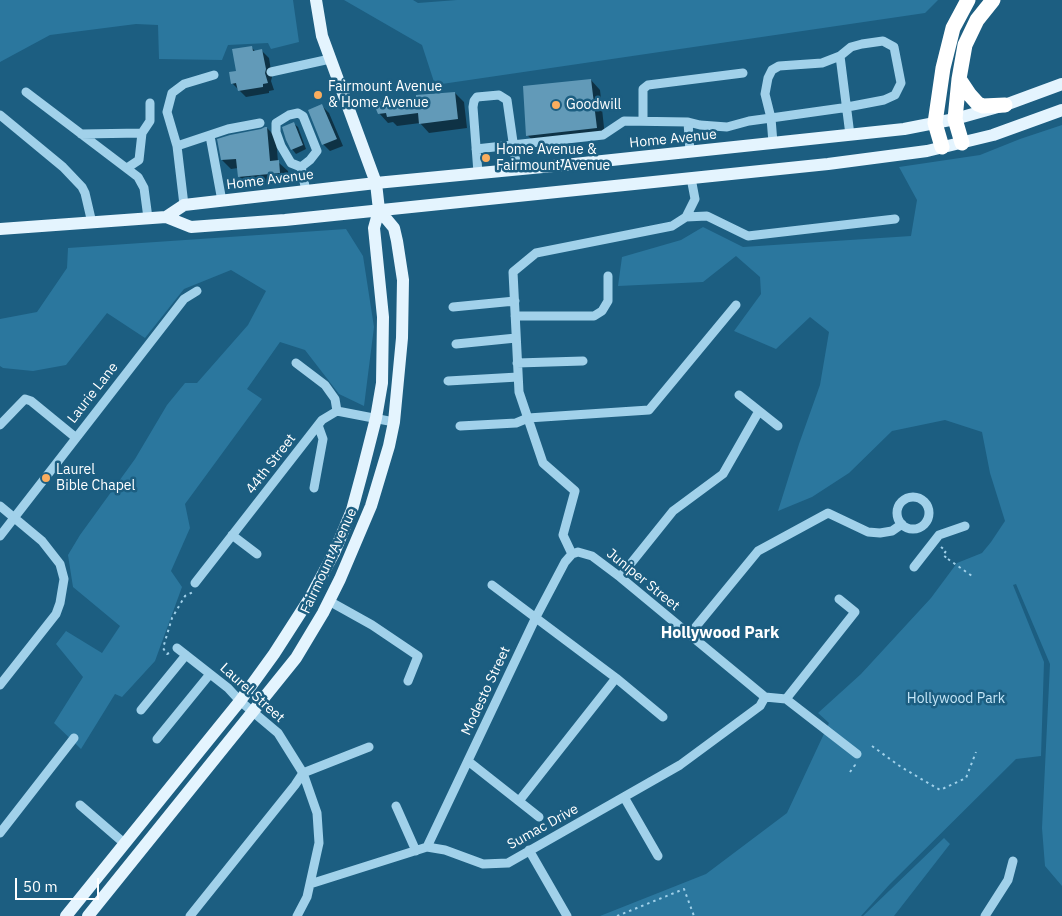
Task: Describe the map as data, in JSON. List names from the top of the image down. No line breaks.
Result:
{"streets":{"main road":["Home Avenue","Fairmount Avenue"],"street":["Laurie Lane","44th Street","Juniper Street","Modesto Street","Laurel Street","Sumac Drive"]},"crossings":[["Home Avenue","Fairmount Avenue"],["Fairmount Avenue","Laurel Street"],["Juniper Street","Modesto Street"],["Juniper Street","Sumac Drive"],["Modesto Street","Sumac Drive"],["Laurel Street","Sumac Drive"]],"districts":["Hollywood Park"],"parks":["Hollywood Park"],"places":["Fairmount Avenue & Home Avenue","Goodwill","Home Avenue & Fairmount Avenue","Laurel Bible Chapel"],"scale_bar":"50 m"}
